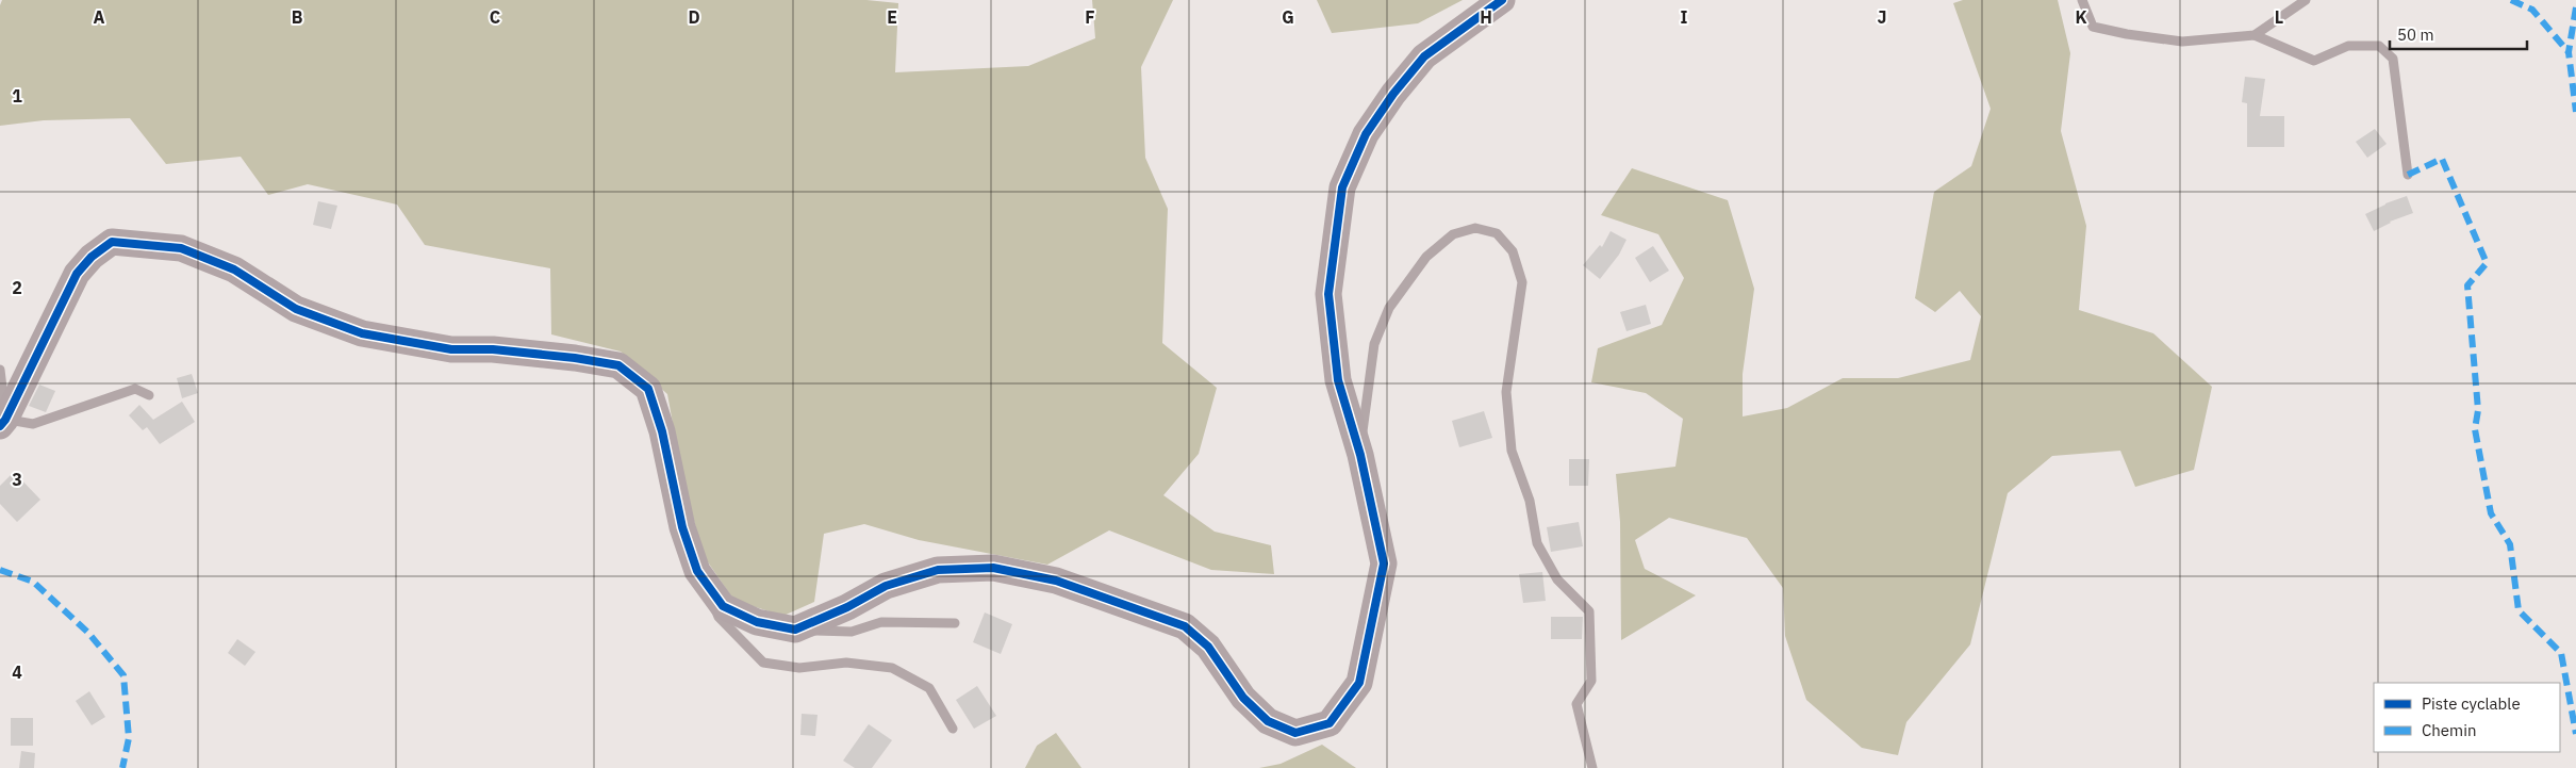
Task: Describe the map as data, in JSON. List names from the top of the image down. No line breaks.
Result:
{"legend":["Piste cyclable","Chemin"],"scale_bar":"50 m","grid":{"columns":["A","B","C","D","E","F","G","H","I","J","K","L"],"rows":["1","2","3","4"]}}
